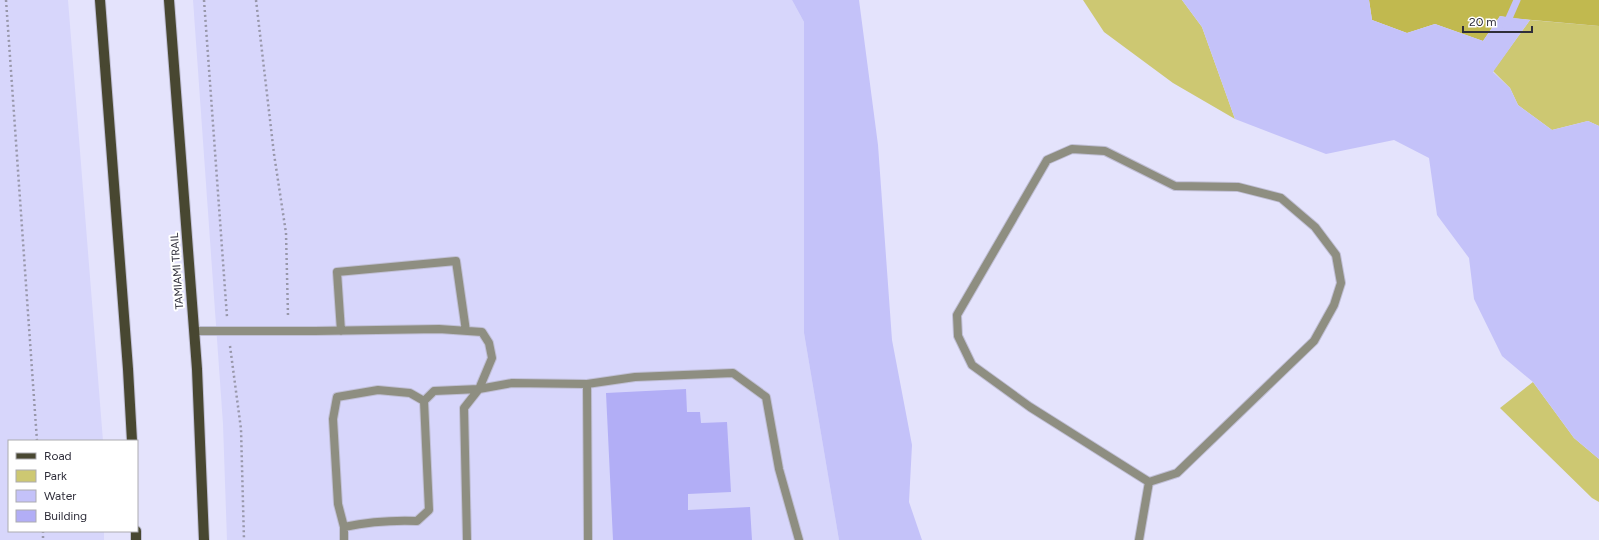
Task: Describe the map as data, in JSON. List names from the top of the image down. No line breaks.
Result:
{"streets":{"main road":["TAMIAMI TRAIL"]},"legend":["Road","Park","Water","Building"],"scale_bar":"20 m"}
